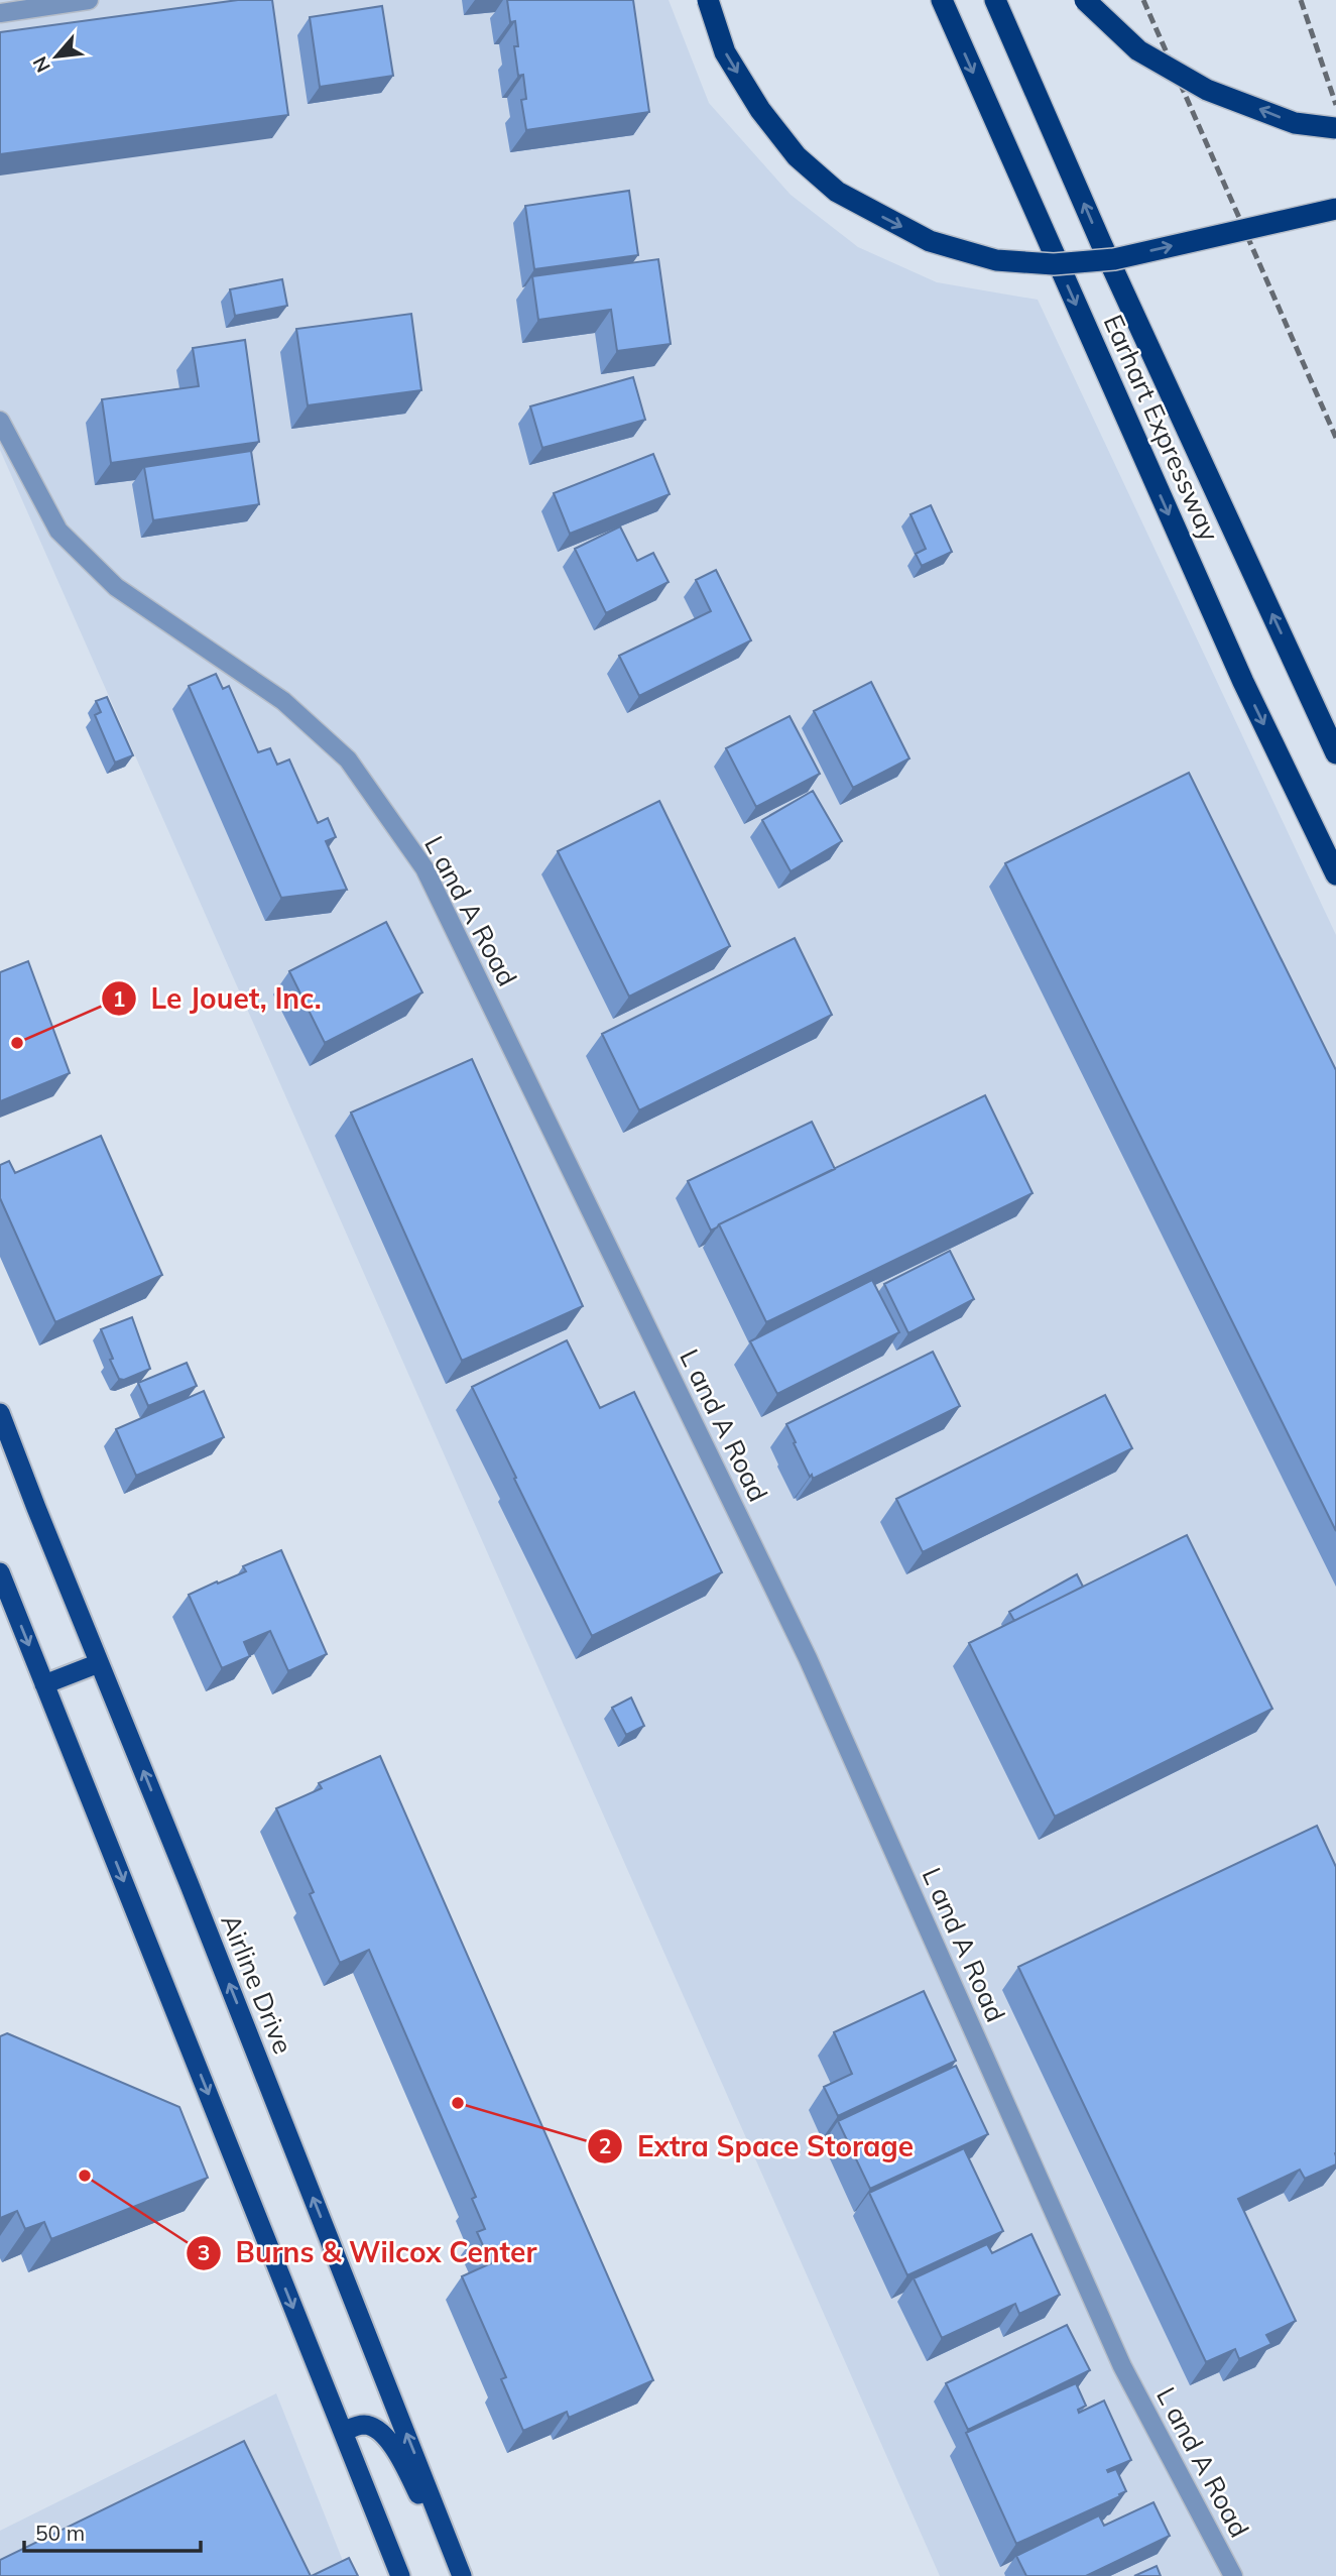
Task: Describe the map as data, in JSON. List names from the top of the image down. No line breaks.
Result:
{"streets":{"highway":["Earhart Expressway","Airline Drive"],"street":["L and A Road"]},"places":["Le Jouet, Inc.","Extra Space Storage","Burns & Wilcox Center"],"scale_bar":"50 m","north":"bottom left"}
